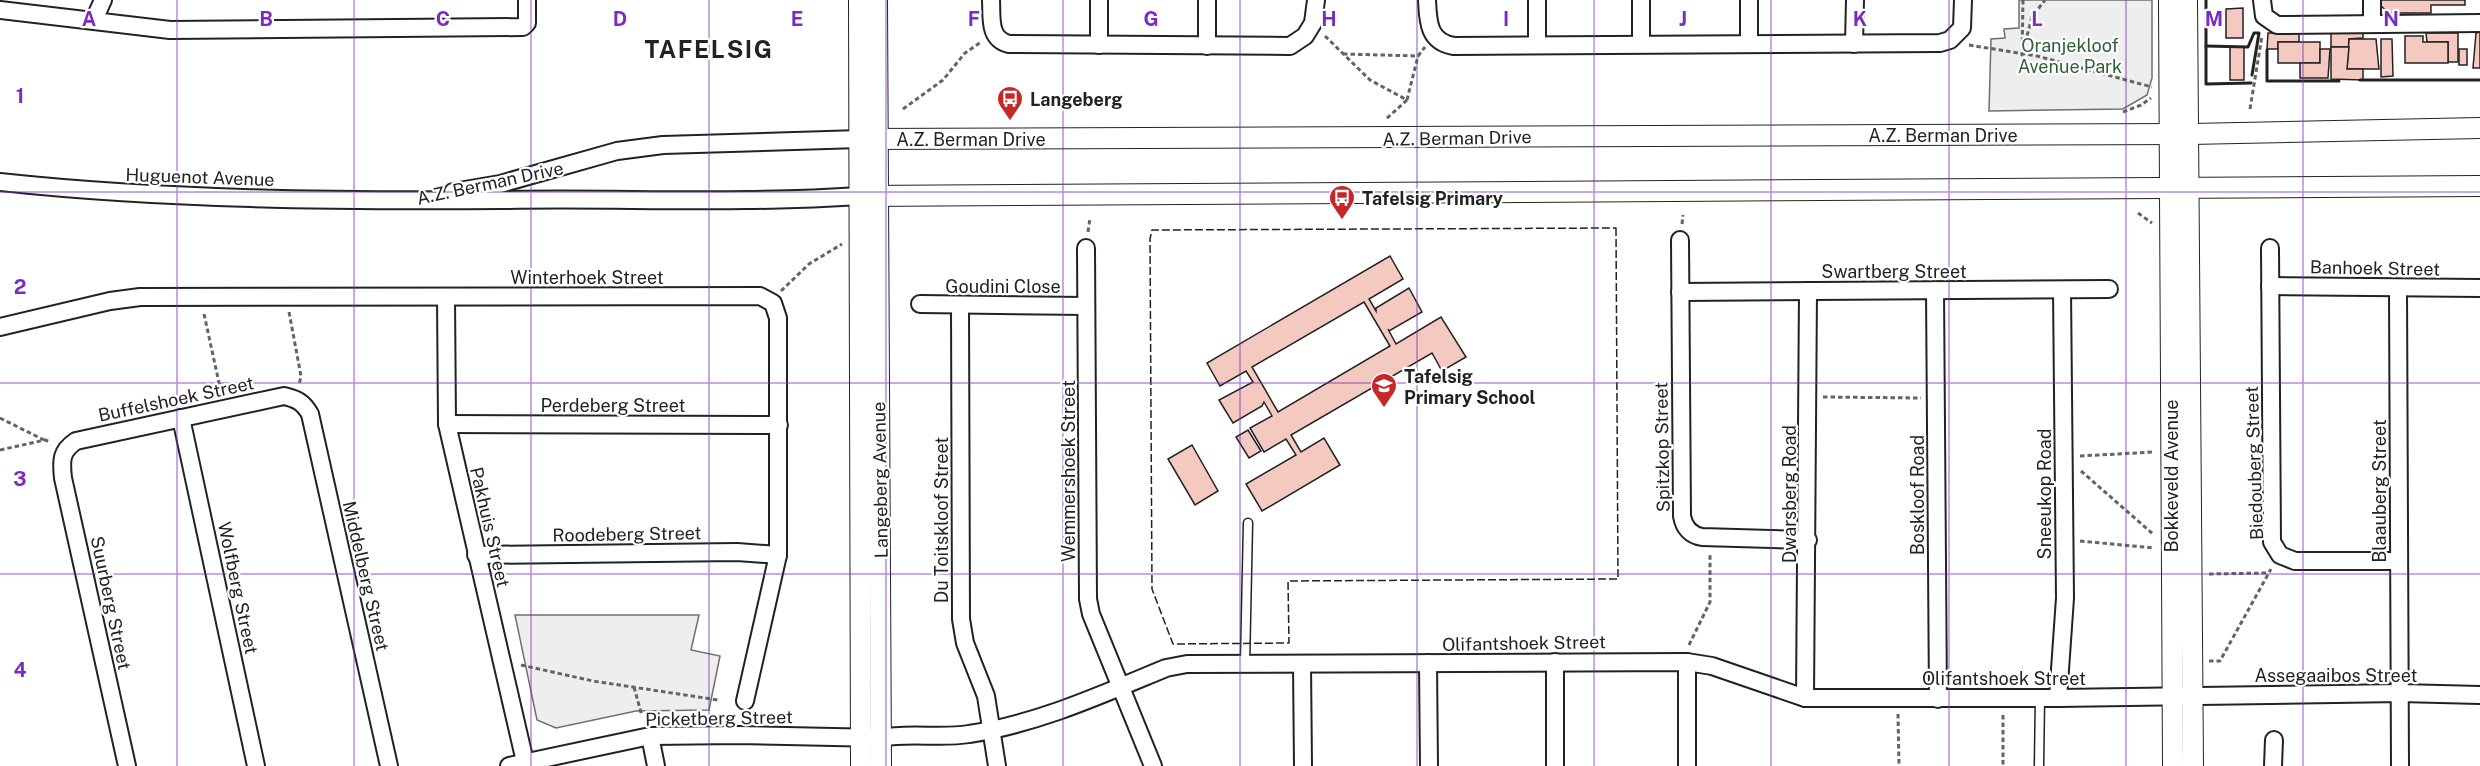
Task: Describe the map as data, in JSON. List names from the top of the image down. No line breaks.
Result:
{"streets":{"street":["A.Z. Berman Drive","Huguenot Avenue","Banhoek Street","Swartberg Street","Winterhoek Street","Goudini Close","Buffelshoek Street","Perdeberg Street","Spitzkop Street","Biedouberg Street","Wemmershoek Street","Bokkeveld Avenue","Langeberg Avenue","Blaauberg Street","Dwarsberg Road","Sneeukop Road","Boskloof Road","Du Toitskloof Street","Pakhuis Street","Roodeberg Street","Middelberg Street","Wolfberg Street","Suurberg Street","Olifantshoek Street","Assegaaibos Street","Picketberg Street"]},"crossings":[["A.Z. Berman Drive","Huguenot Avenue"],["A.Z. Berman Drive","Bokkeveld Avenue"],["A.Z. Berman Drive","Langeberg Avenue"],["Banhoek Street","Biedouberg Street"],["Banhoek Street","Blaauberg Street"],["Swartberg Street","Spitzkop Street"],["Swartberg Street","Dwarsberg Road"],["Swartberg Street","Sneeukop Road"],["Swartberg Street","Boskloof Road"],["Winterhoek Street","Perdeberg Street"],["Winterhoek Street","Pakhuis Street"],["Winterhoek Street","Roodeberg Street"],["Goudini Close","Wemmershoek Street"],["Goudini Close","Du Toitskloof Street"],["Buffelshoek Street","Middelberg Street"],["Buffelshoek Street","Wolfberg Street"],["Buffelshoek Street","Suurberg Street"],["Perdeberg Street","Pakhuis Street"],["Biedouberg Street","Blaauberg Street"],["Wemmershoek Street","Olifantshoek Street"],["Bokkeveld Avenue","Olifantshoek Street"],["Bokkeveld Avenue","Assegaaibos Street"],["Langeberg Avenue","Olifantshoek Street"],["Langeberg Avenue","Picketberg Street"],["Blaauberg Street","Assegaaibos Street"],["Dwarsberg Road","Olifantshoek Street"],["Sneeukop Road","Olifantshoek Street"],["Boskloof Road","Olifantshoek Street"],["Du Toitskloof Street","Olifantshoek Street"],["Pakhuis Street","Roodeberg Street"],["Pakhuis Street","Picketberg Street"],["Olifantshoek Street","Assegaaibos Street"],["Olifantshoek Street","Picketberg Street"]],"districts":["TAFELSIG"],"parks":["Oranjekloof Avenue Park"],"places":{"bus stop":["Langeberg","Tafelsig Primary"],"school or university":["Tafelsig Primary School"]},"grid":{"columns":["A","B","C","D","E","F","G","H","I","J","K","L","M","N"],"rows":["1","2","3","4"]}}
